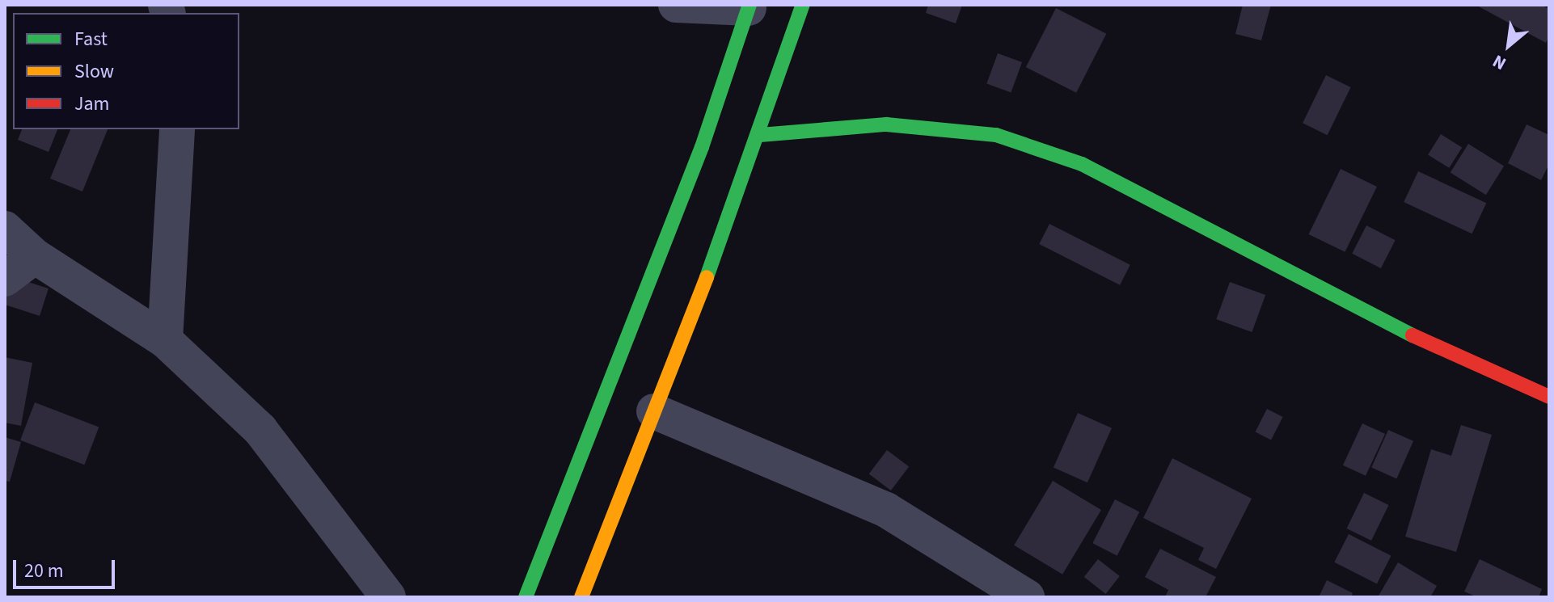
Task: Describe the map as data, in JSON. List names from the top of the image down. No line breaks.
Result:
{"legend":["Fast","Slow","Jam"],"scale_bar":"20 m","north":"bottom left"}
